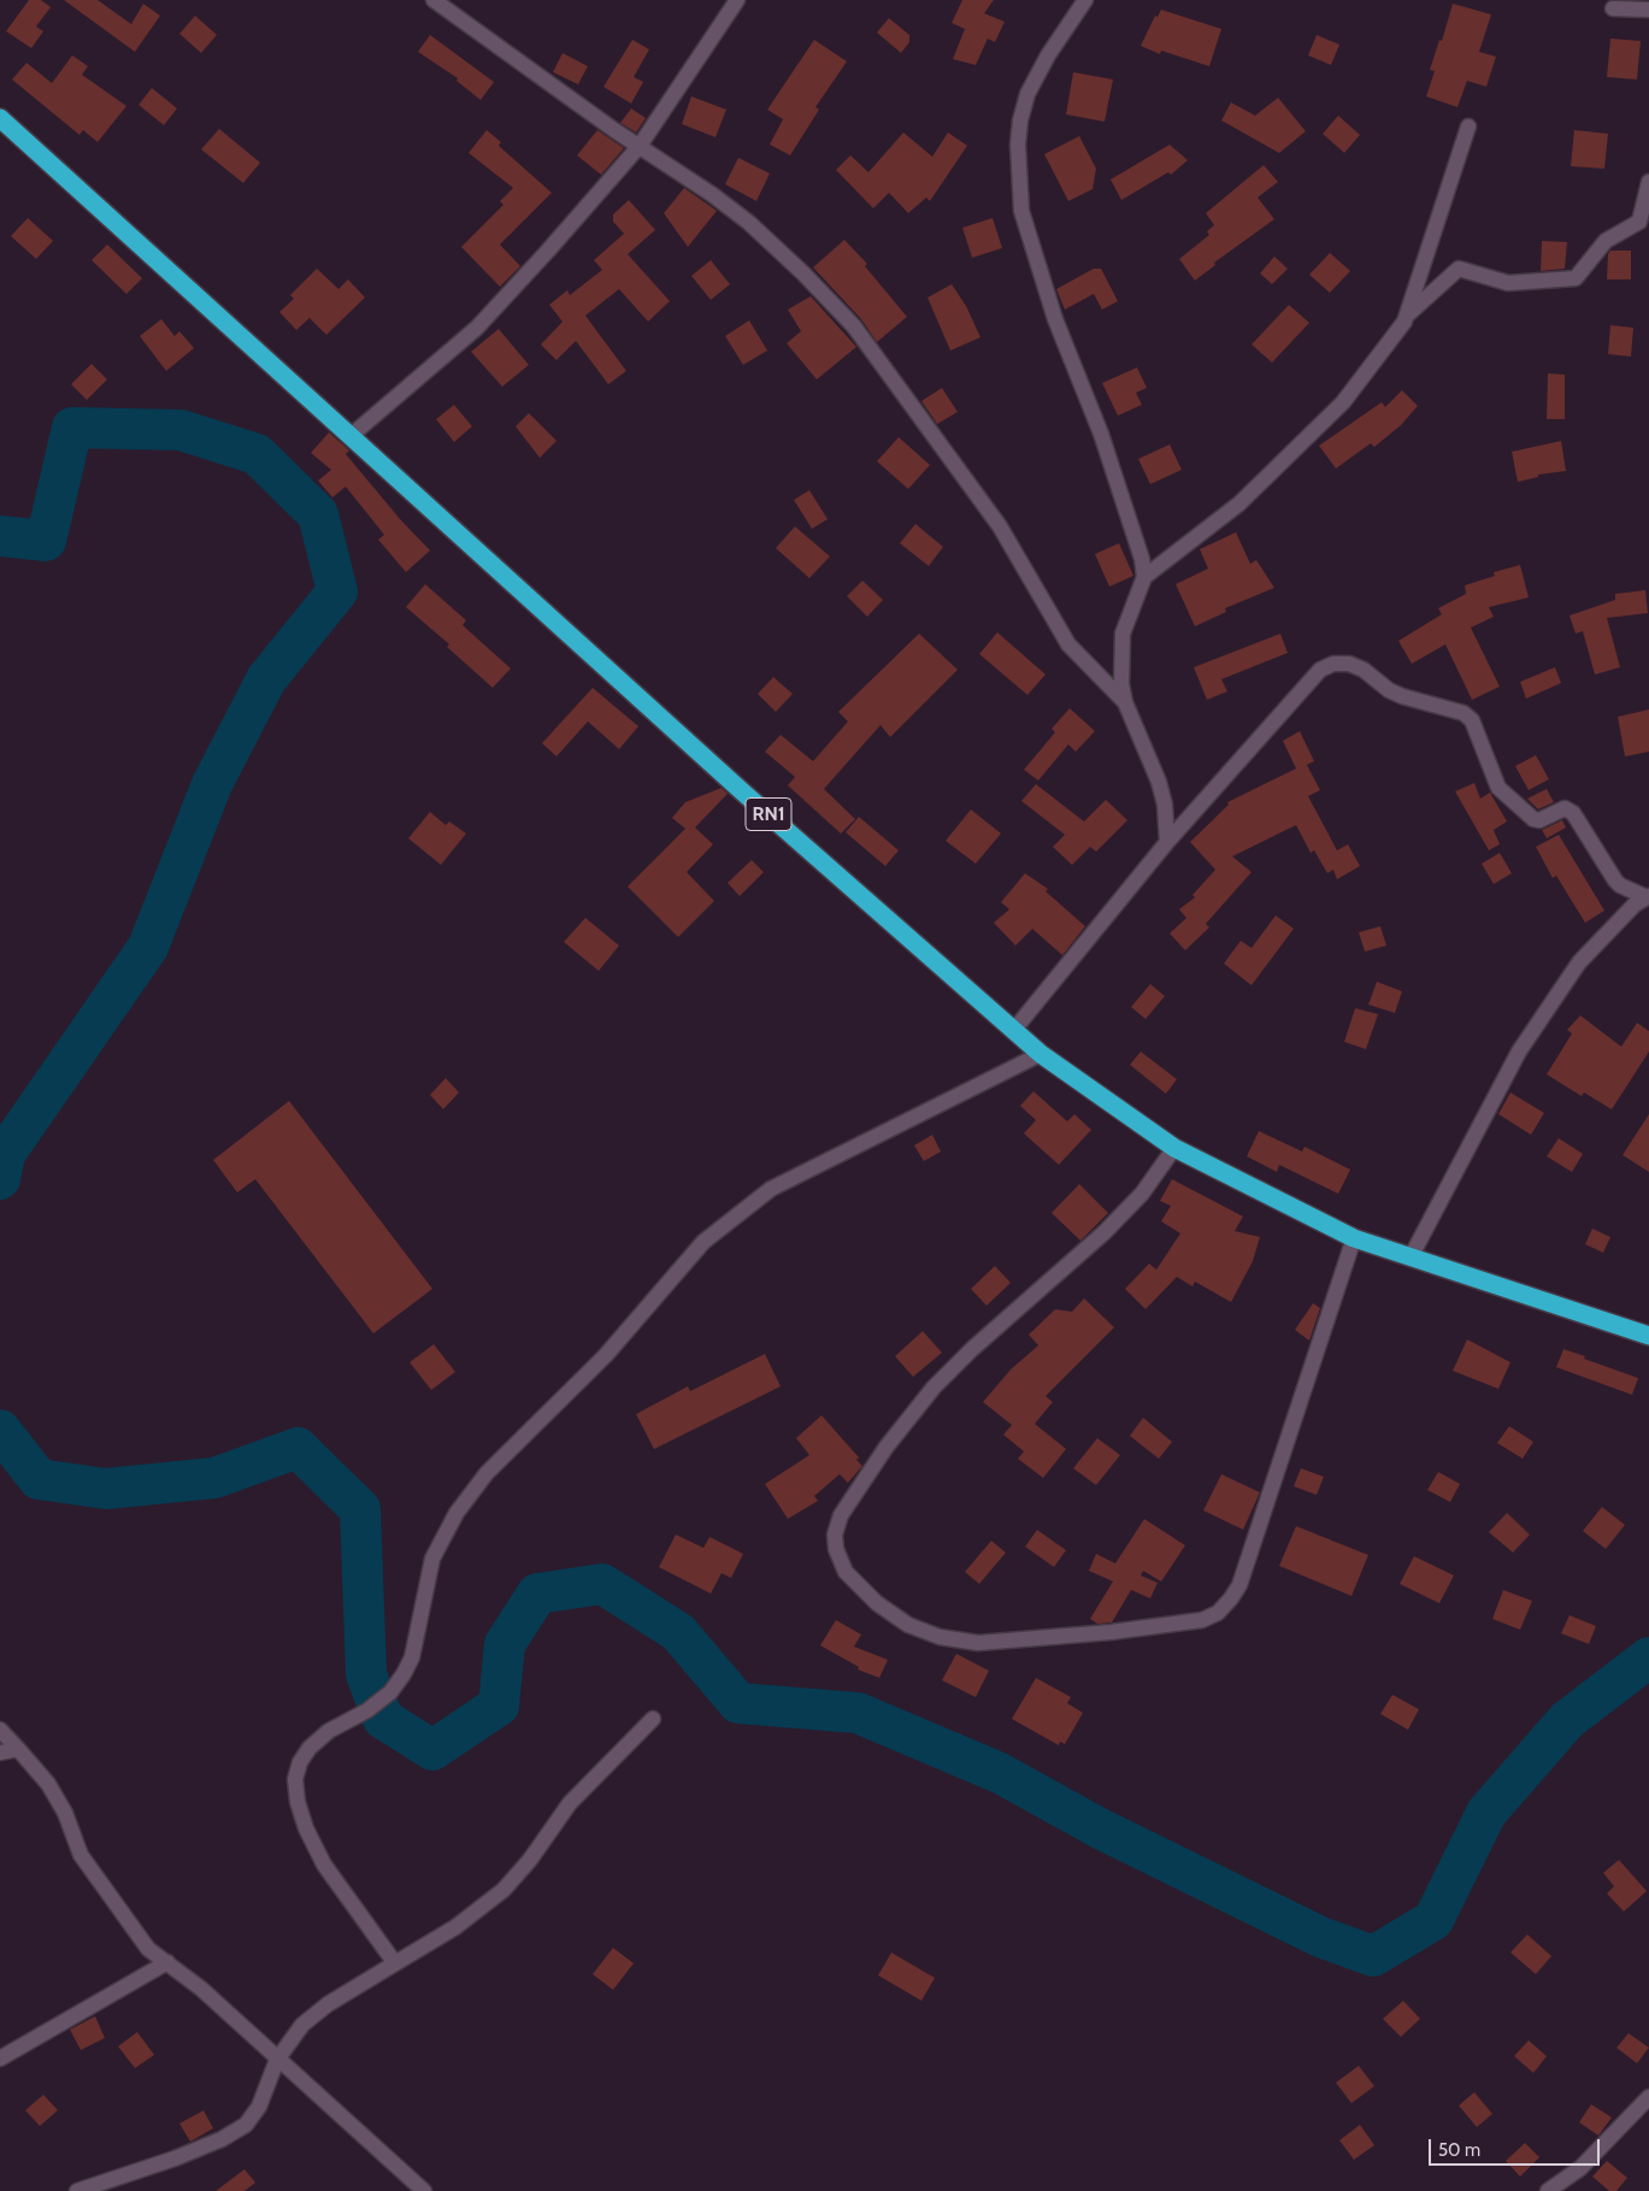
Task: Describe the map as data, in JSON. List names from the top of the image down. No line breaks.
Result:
{"streets":{"highway":["RN1"]},"scale_bar":"50 m"}
